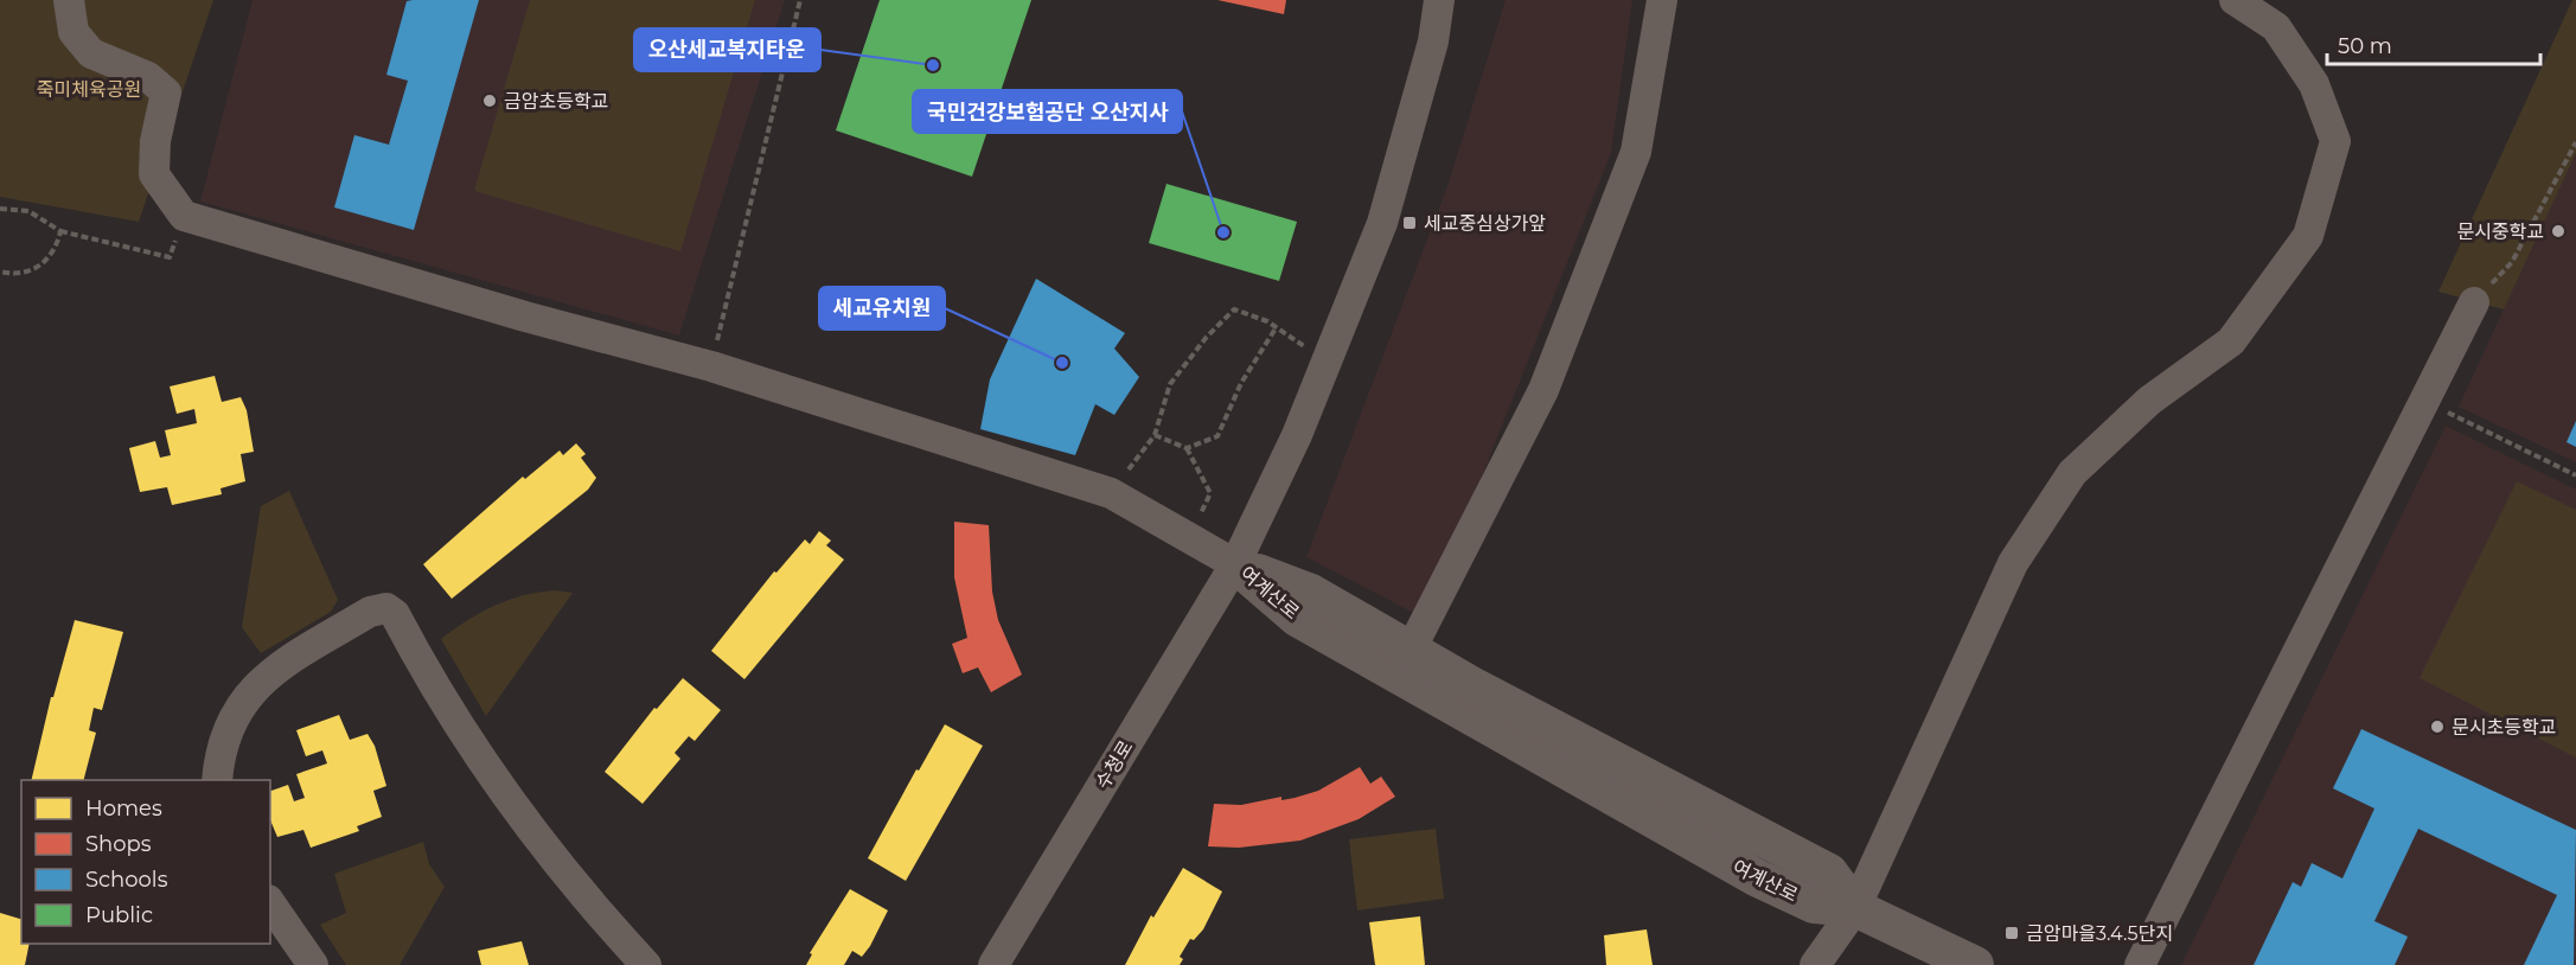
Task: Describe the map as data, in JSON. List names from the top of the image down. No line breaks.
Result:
{"streets":{"street":["여계산로","수청로"]},"crossings":[["여계산로","수청로"]],"parks":["죽미체육공원"],"places":{"other":["오산세교복지타운","금암초등학교","문시중학교","국민건강보험공단 오산지사","세교유치원","문시초등학교"],"transit":["세교중심상가앞","금암마을3.4.5단지"]},"legend":["Homes","Shops","Schools","Public"],"scale_bar":"50 m"}
